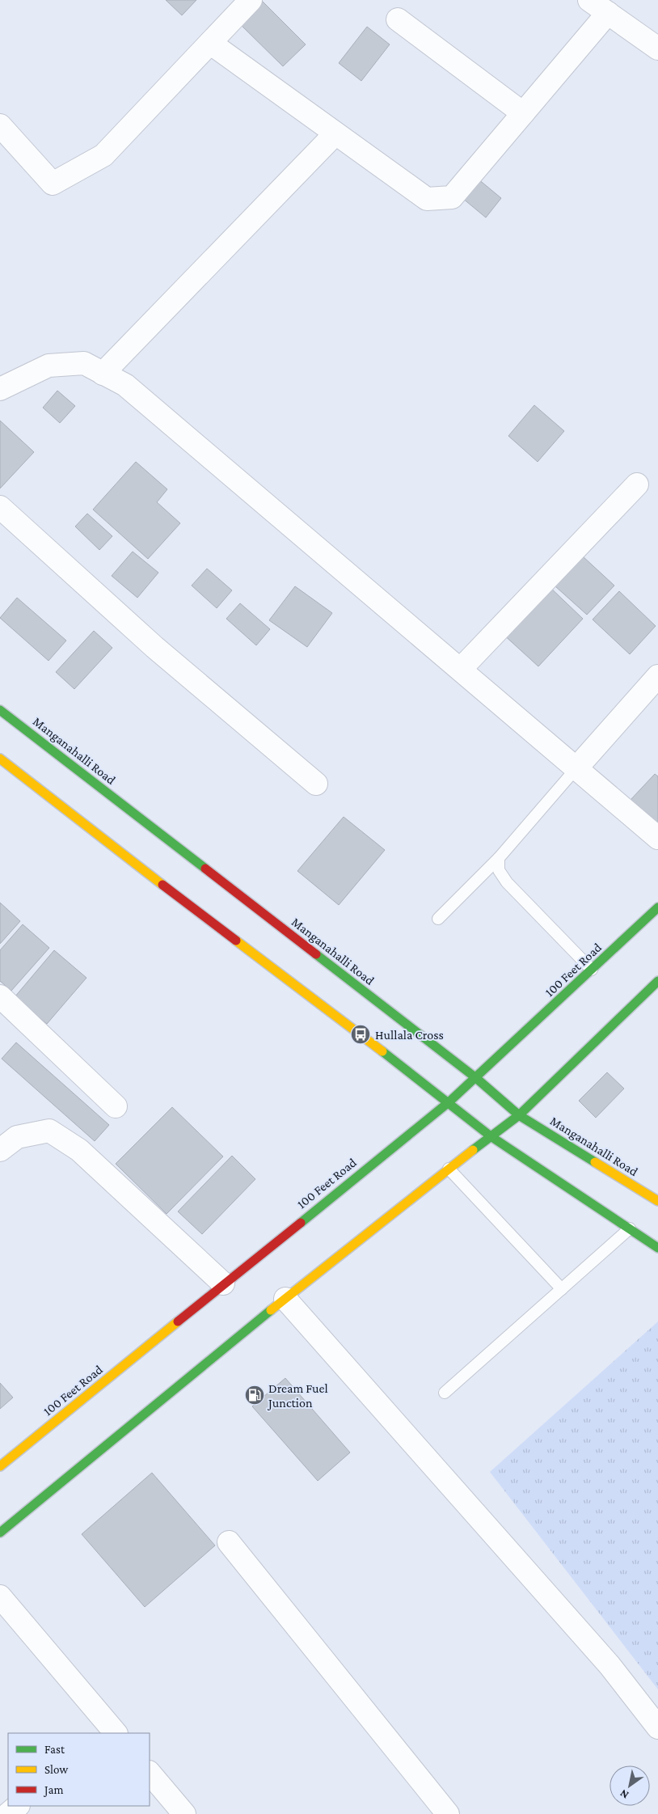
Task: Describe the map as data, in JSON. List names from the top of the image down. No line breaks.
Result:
{"streets":{"main road":["Manganahalli Road","100 Feet Road"]},"crossings":[["Manganahalli Road","100 Feet Road"]],"places":{"bus stop":["Hullala Cross"],"fuel station":["Dream Fuel Junction"]},"legend":["Fast","Slow","Jam"],"north":"bottom left"}
